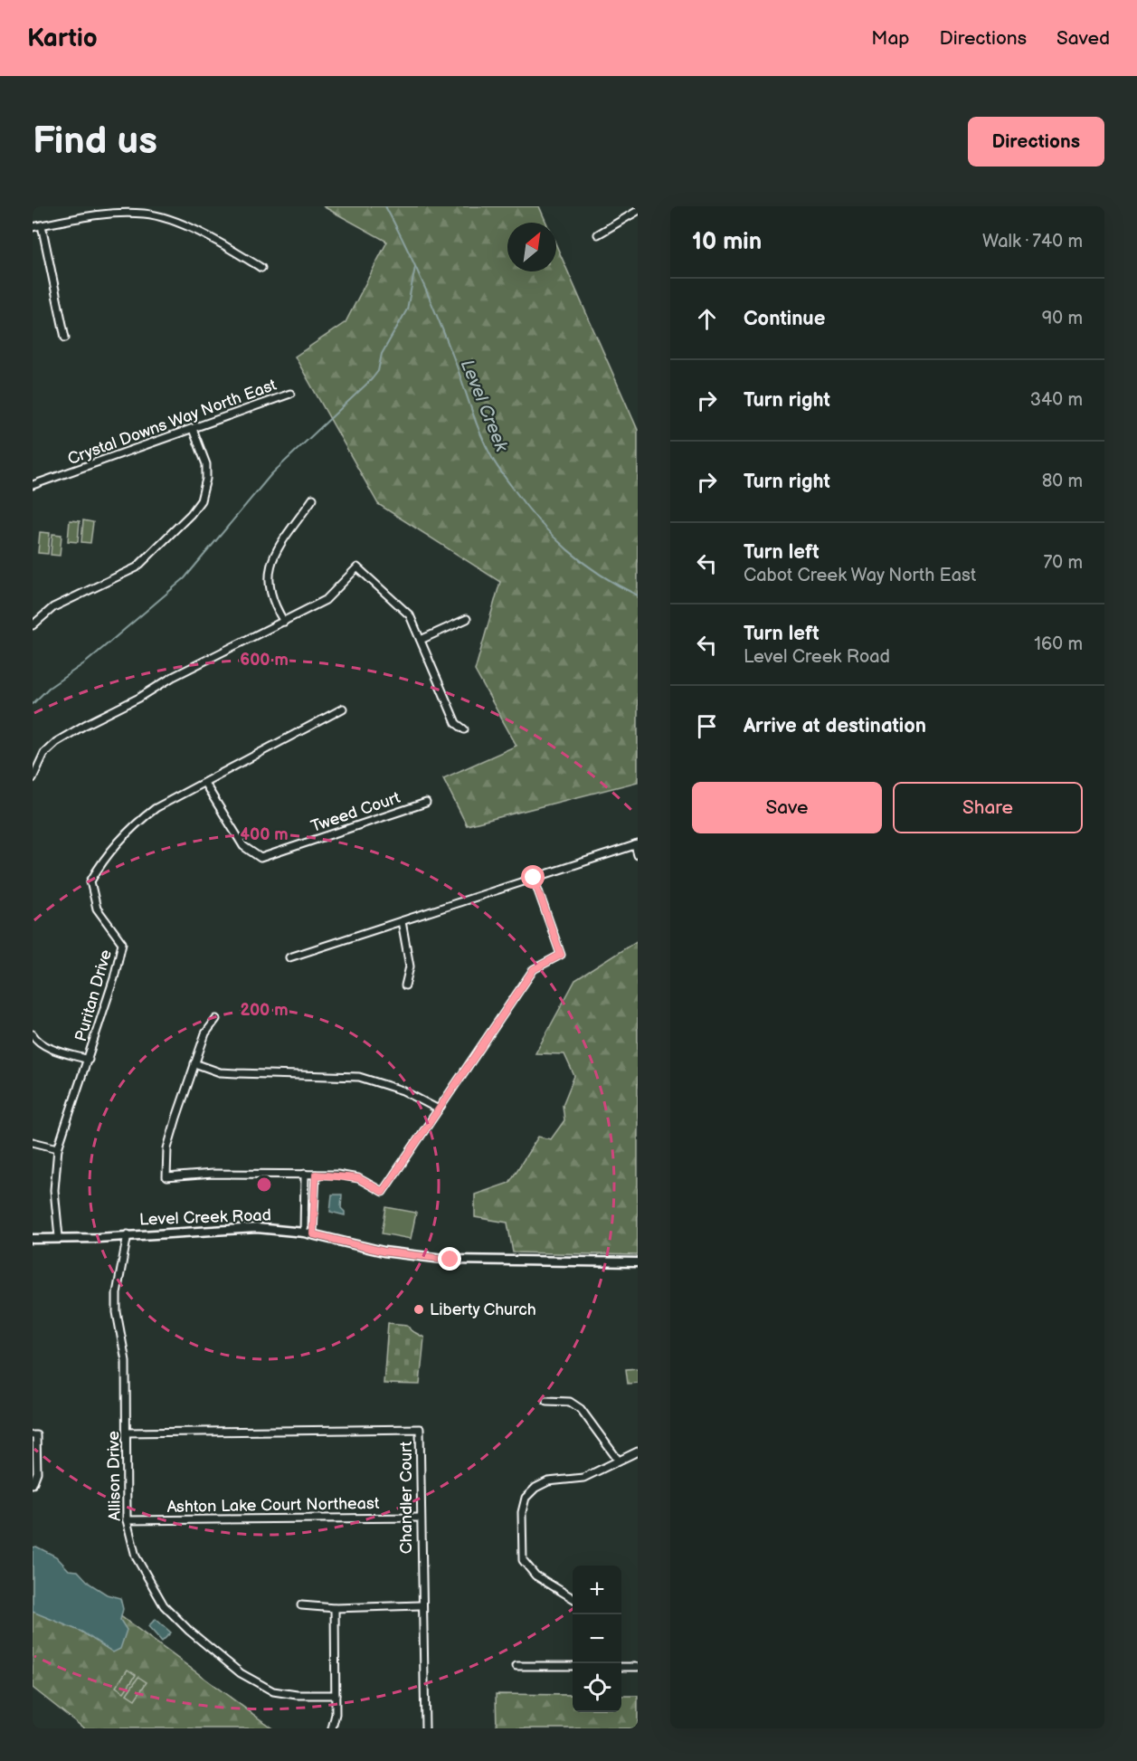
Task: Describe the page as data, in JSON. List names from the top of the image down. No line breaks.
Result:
{"streets":{"street":["Crystal Downs Way North East","Tweed Court","Puritan Drive","Level Creek Road","Allison Drive","Chandler Court","Ashton Lake Court Northeast"]},"crossings":[["Tweed Court","Puritan Drive"],["Puritan Drive","Level Creek Road"],["Level Creek Road","Allison Drive"],["Allison Drive","Chandler Court"],["Allison Drive","Ashton Lake Court Northeast"],["Chandler Court","Ashton Lake Court Northeast"]],"water":["Level Creek"],"places":["Liberty Church"],"north":"top right","page":{"header":"Kartio","nav":["Map","Directions","Saved"],"buttons":["Directions",["Save","Share"]],"title":"Find us","heading":["10 min","Walk · 740 m"],"list":[["Continue","90 m"],["Turn right","340 m"],["Turn right","80 m"],["Turn left","Cabot Creek Way North East","70 m"],["Turn left","Level Creek Road","160 m"],"Arrive at destination"],"map_buttons":["+","−"]},"rings":["600 m","400 m","200 m"]}
